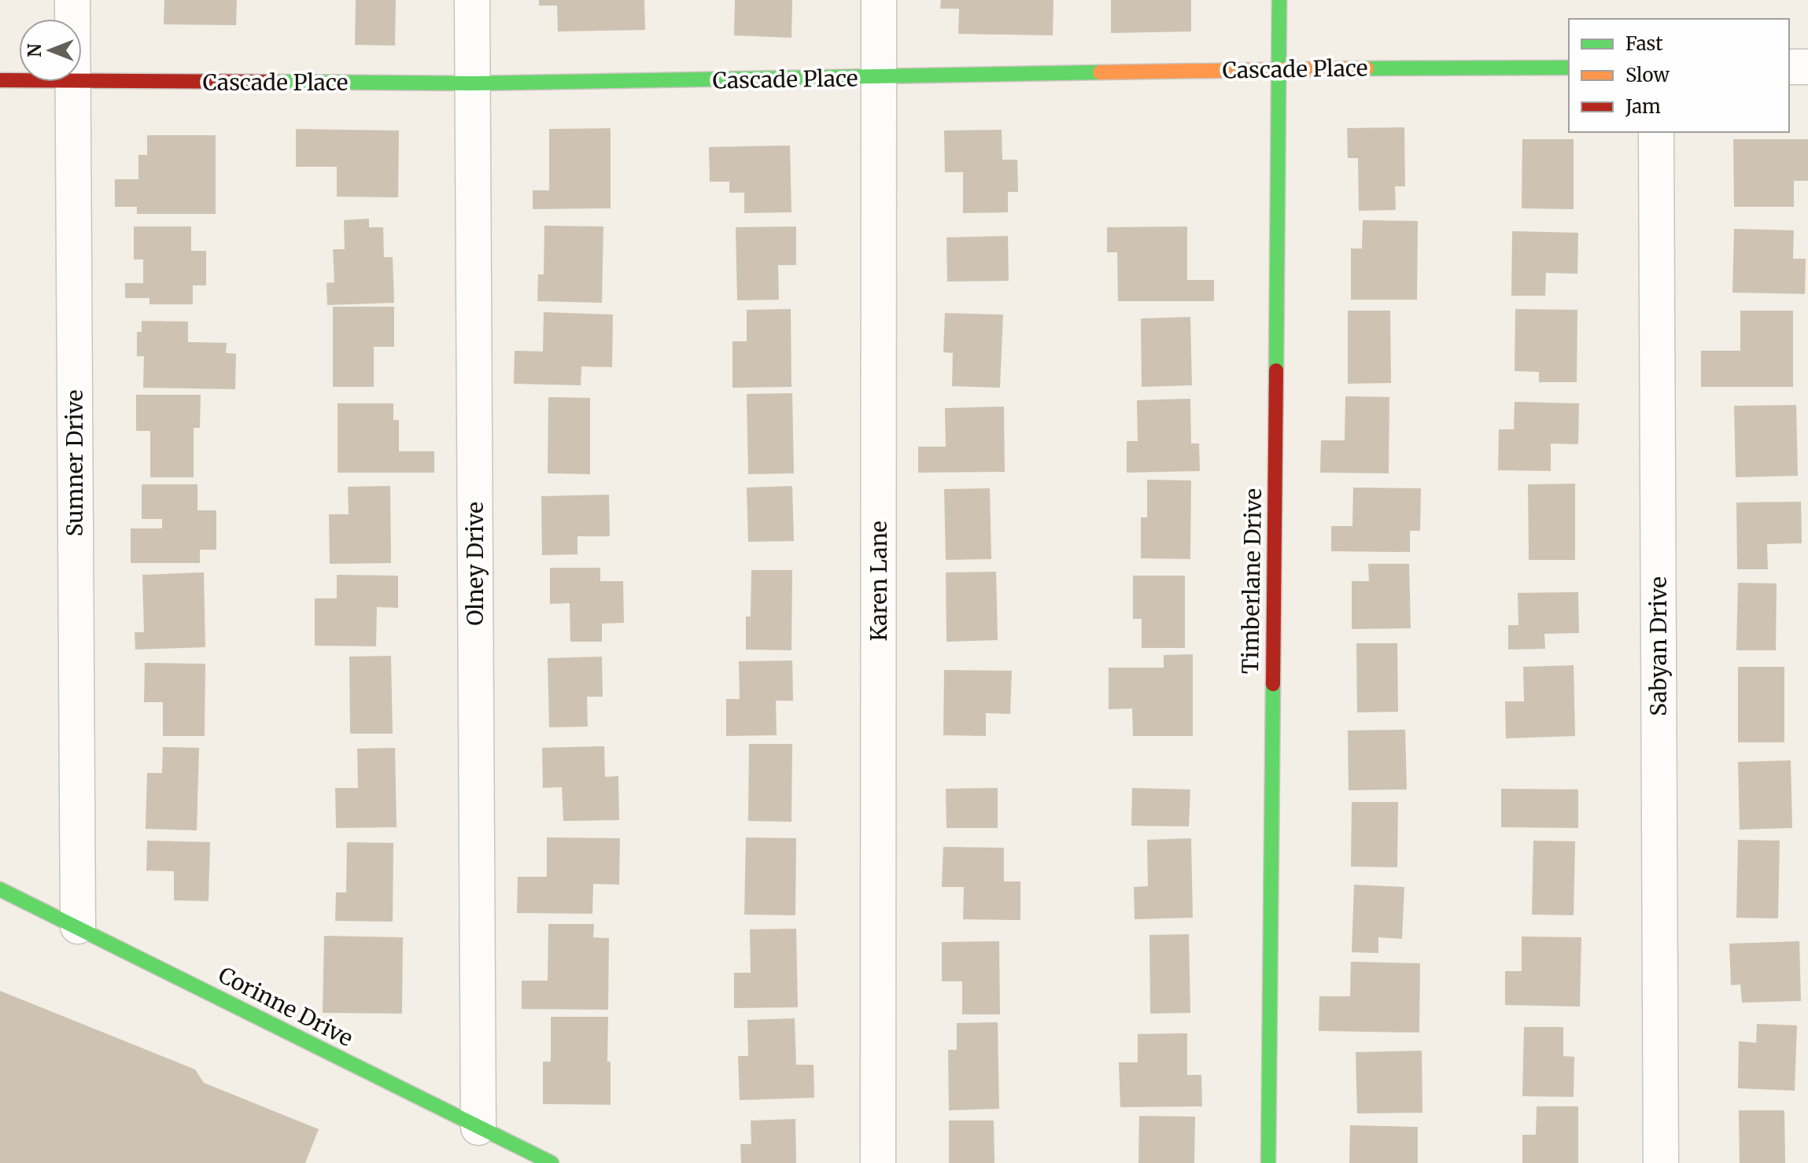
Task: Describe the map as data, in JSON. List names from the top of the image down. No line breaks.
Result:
{"streets":{"street":["Cascade Place","Sumner Drive","Olney Drive","Karen Lane","Timberlane Drive","Sabyan Drive","Corinne Drive"]},"crossings":[["Cascade Place","Olney Drive"],["Cascade Place","Karen Lane"],["Cascade Place","Timberlane Drive"],["Sumner Drive","Corinne Drive"],["Olney Drive","Corinne Drive"]],"legend":["Fast","Slow","Jam"],"north":"left"}
